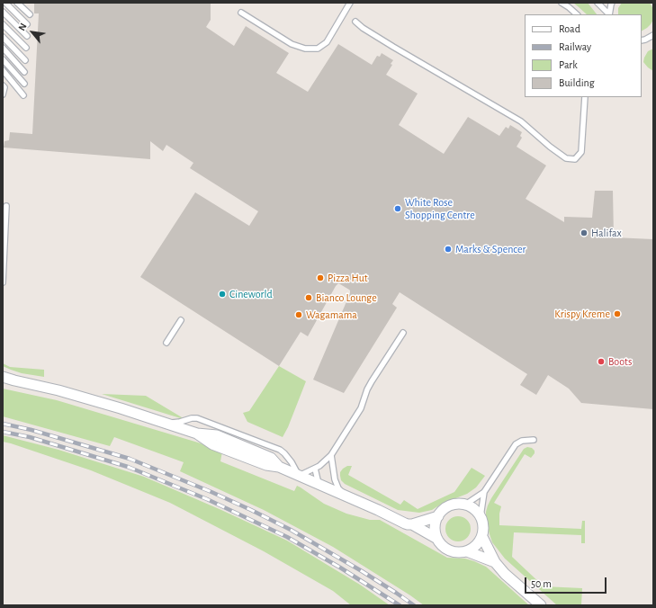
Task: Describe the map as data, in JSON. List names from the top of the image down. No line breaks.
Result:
{"places":["White Rose Shopping Centre","Halifax","Marks & Spencer","Pizza Hut","Cineworld","Bianco Lounge","Krispy Kreme","Wagamama","Boots"],"legend":["Road","Railway","Park","Building"],"scale_bar":"50 m","north":"top left"}
